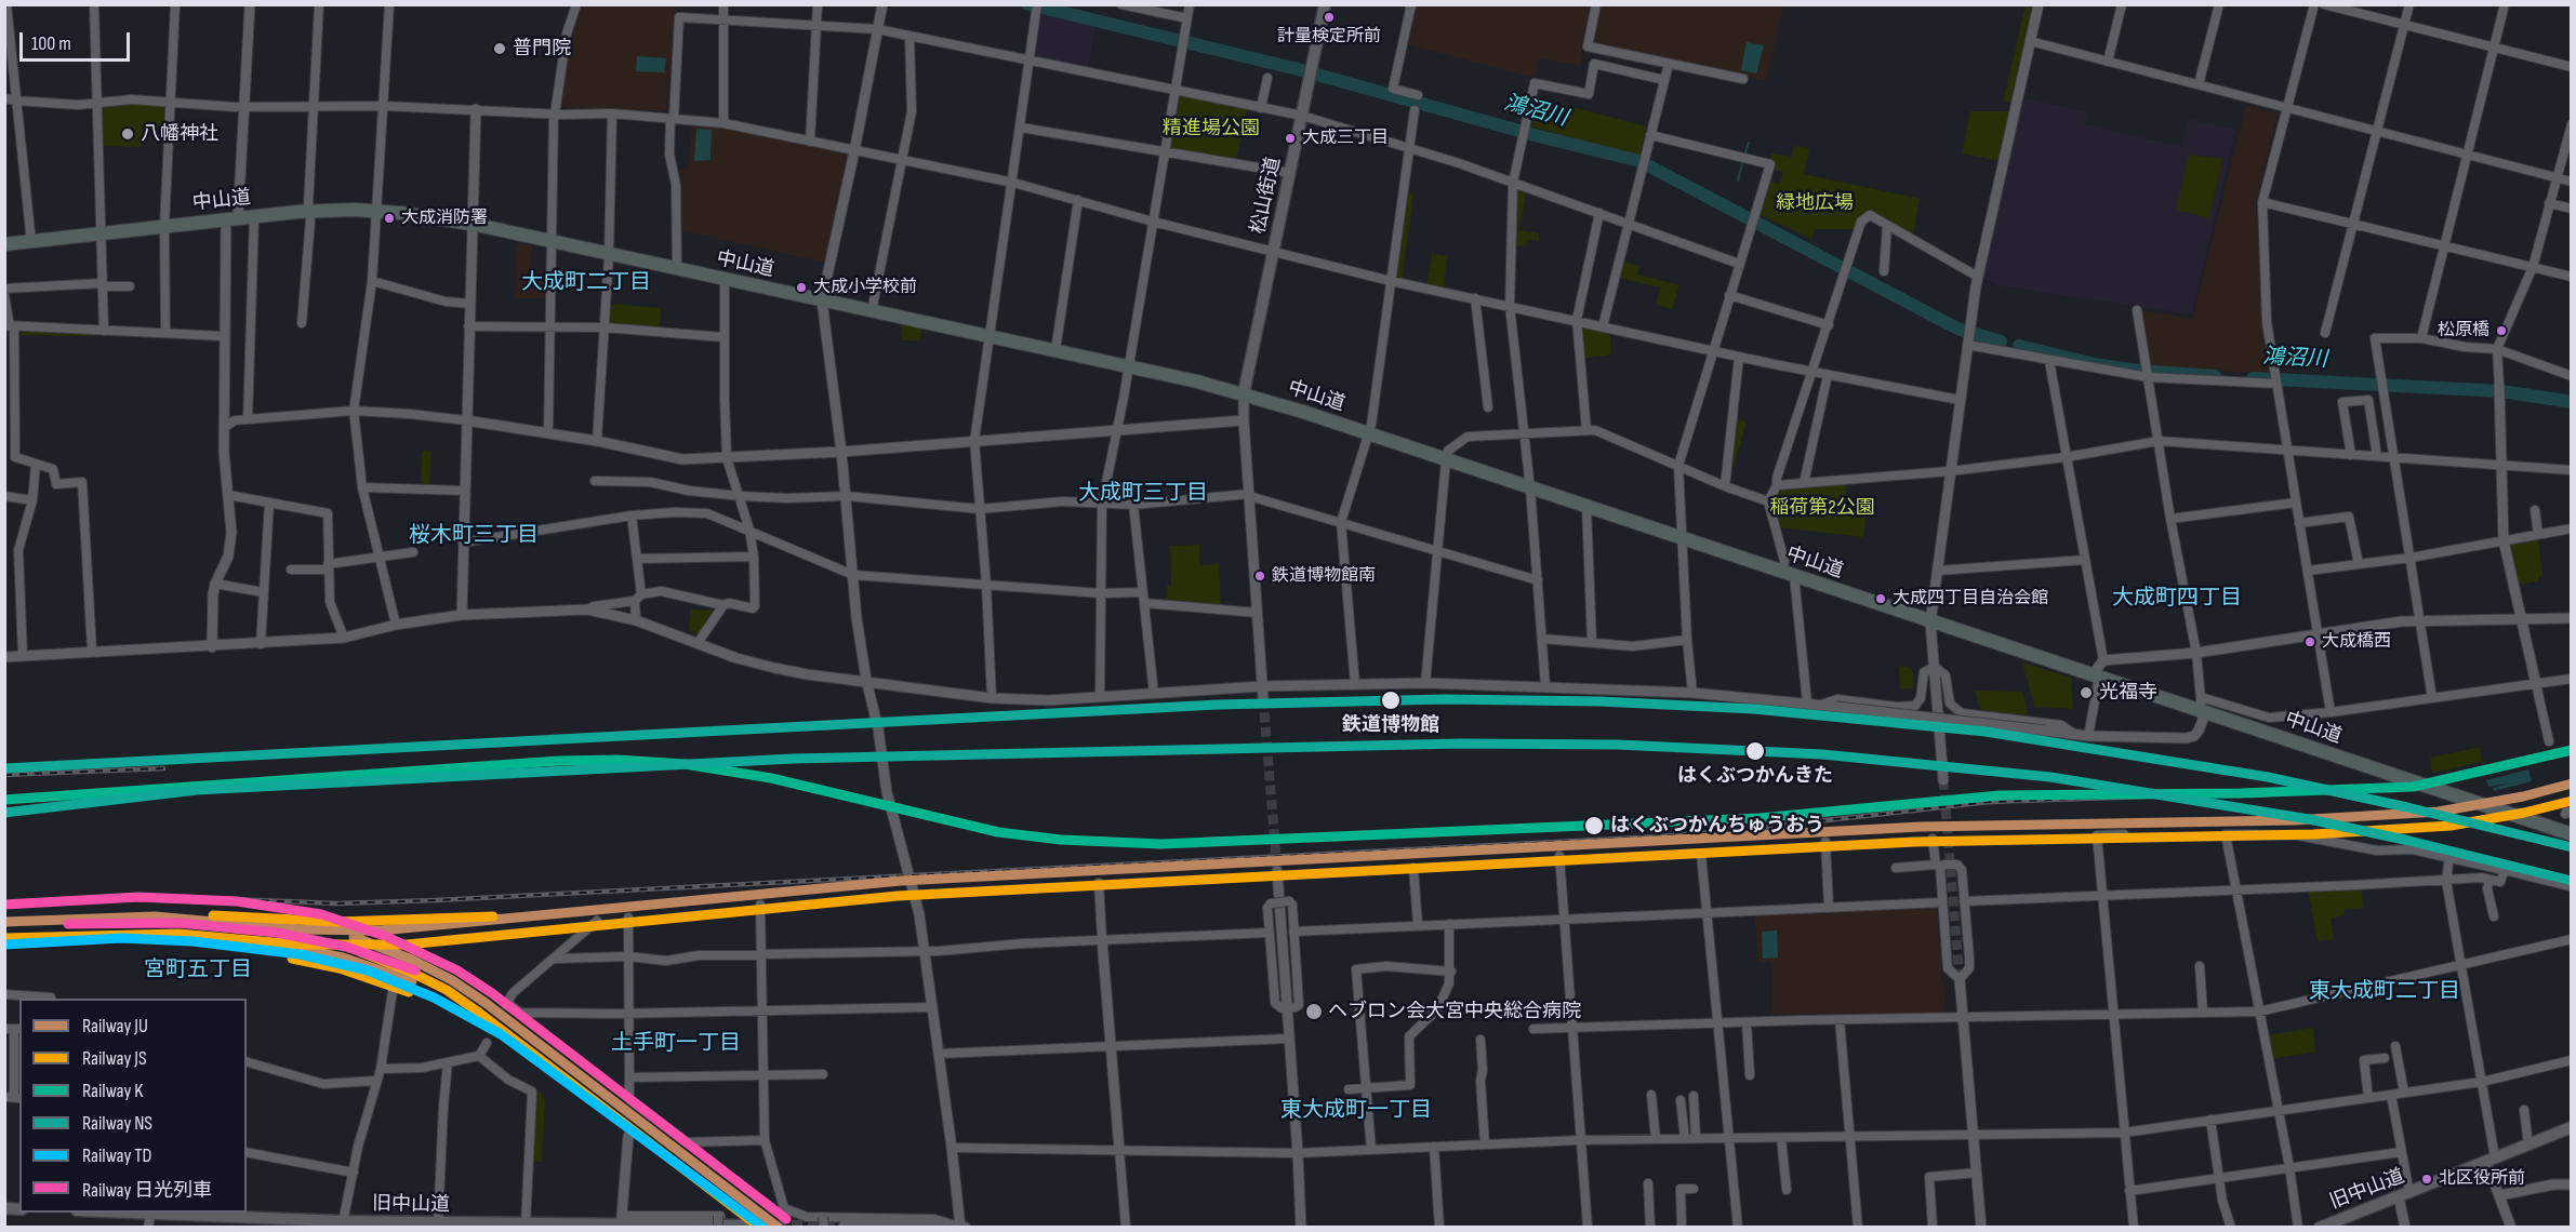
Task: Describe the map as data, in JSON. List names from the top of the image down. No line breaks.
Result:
{"streets":{"highway":["中山道"],"main road":["松山街道","旧中山道"]},"crossings":[["松山街道","中山道"]],"districts":["大成町二丁目","大成町三丁目","桜木町三丁目","大成町四丁目","宮町五丁目","東大成町二丁目","土手町一丁目","東大成町一丁目"],"water":["鴻沼川"],"parks":["精進場公園","緑地広場","稲荷第2公園"],"places":["計量検定所前","普門院","八幡神社","大成三丁目","大成消防署","大成小学校前","松原橋","鉄道博物館南","大成四丁目自治会館","大成橋西","光福寺","鉄道博物館","はくぶつかんきた","はくぶつかんちゅうおう","ヘブロン会大宮中央総合病院","北区役所前"],"lines":["rail line NS","rail line K","rail line JU","rail line JS","rail line 日光列車","rail line TD"],"legend":["Railway JU","Railway JS","Railway K","Railway NS","Railway TD","Railway 日光列車"],"scale_bar":"100 m"}
